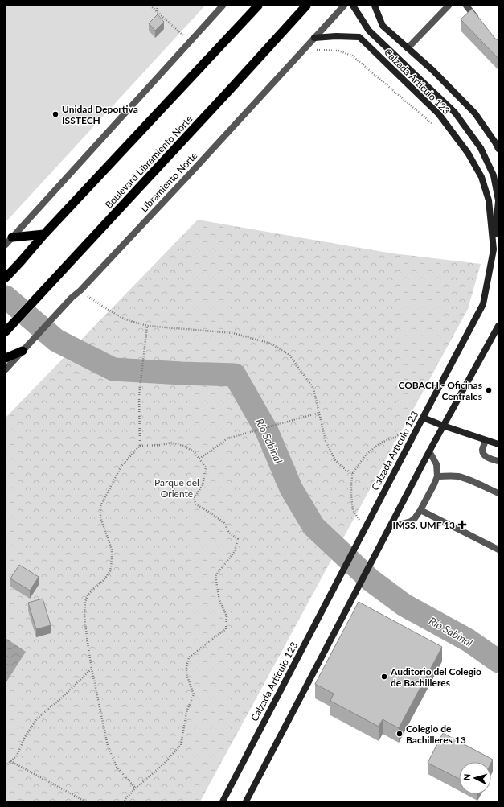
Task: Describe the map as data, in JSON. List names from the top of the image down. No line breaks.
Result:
{"streets":{"highway":["Boulevard Libramiento Norte"],"main road":["Calzada Artículo 123"],"street":["Libramiento Norte"]},"crossings":[["Calzada Artículo 123","Libramiento Norte"]],"water":["Río Sabinal"],"parks":["Parque del Oriente"],"places":{"other":["Unidad Deportiva ISSTECH","COBACH - Oficinas Centrales","Auditorio del Colegio de Bachilleres","Colegio de Bachilleres 13"],"health":["IMSS, UMF 13"]},"north":"left"}
